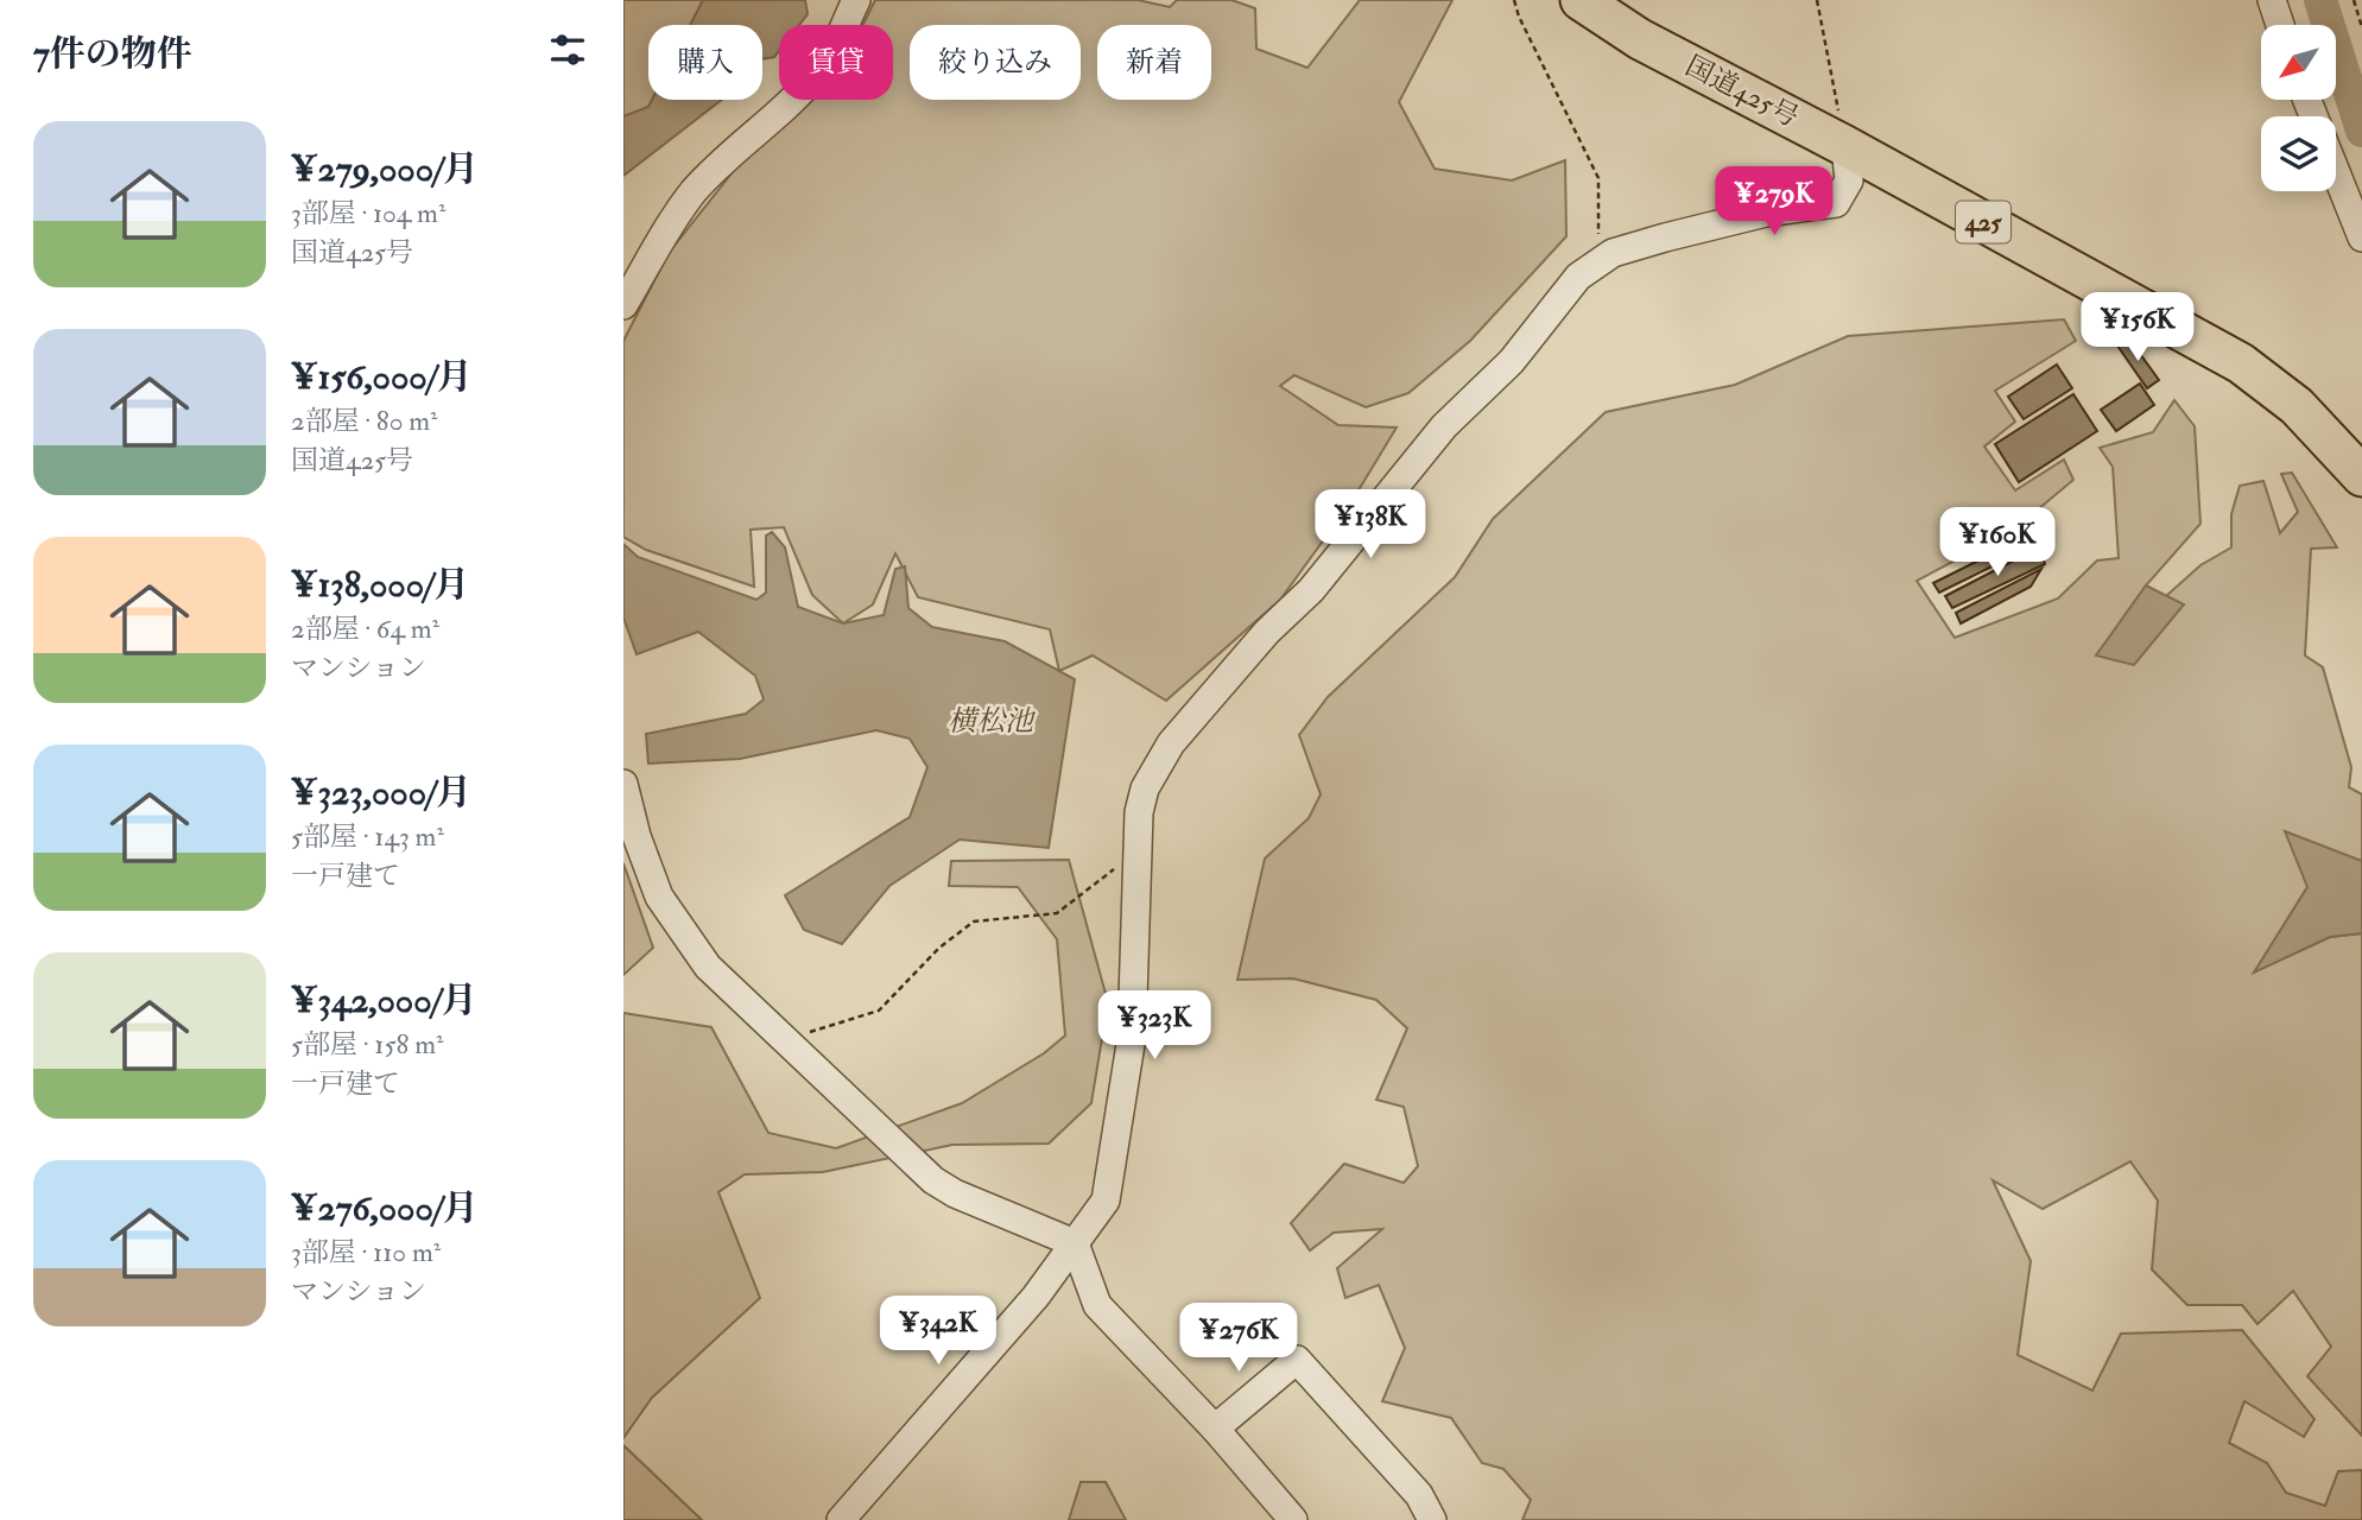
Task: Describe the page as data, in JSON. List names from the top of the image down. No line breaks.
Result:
{"streets":{"highway":["国道425号","425"]},"water":["横松池"],"north":"bottom left","page":{"heading":"7件の物件","chip":["購入","賃貸","絞り込み","新着"],"list":[{"name":"¥279,000/月","note":"3部屋 · 104 m² · 国道425号"},{"name":"¥156,000/月","note":"2部屋 · 80 m² · 国道425号"},{"name":"¥138,000/月","note":"2部屋 · 64 m² · マンション"},{"name":"¥323,000/月","note":"5部屋 · 143 m² · 一戸建て"},{"name":"¥342,000/月","note":"5部屋 · 158 m² · 一戸建て"},{"name":"¥276,000/月","note":"3部屋 · 110 m² · マンション"}],"price":["¥279K","¥156K","¥138K","¥160K","¥323K","¥342K","¥276K"]}}
